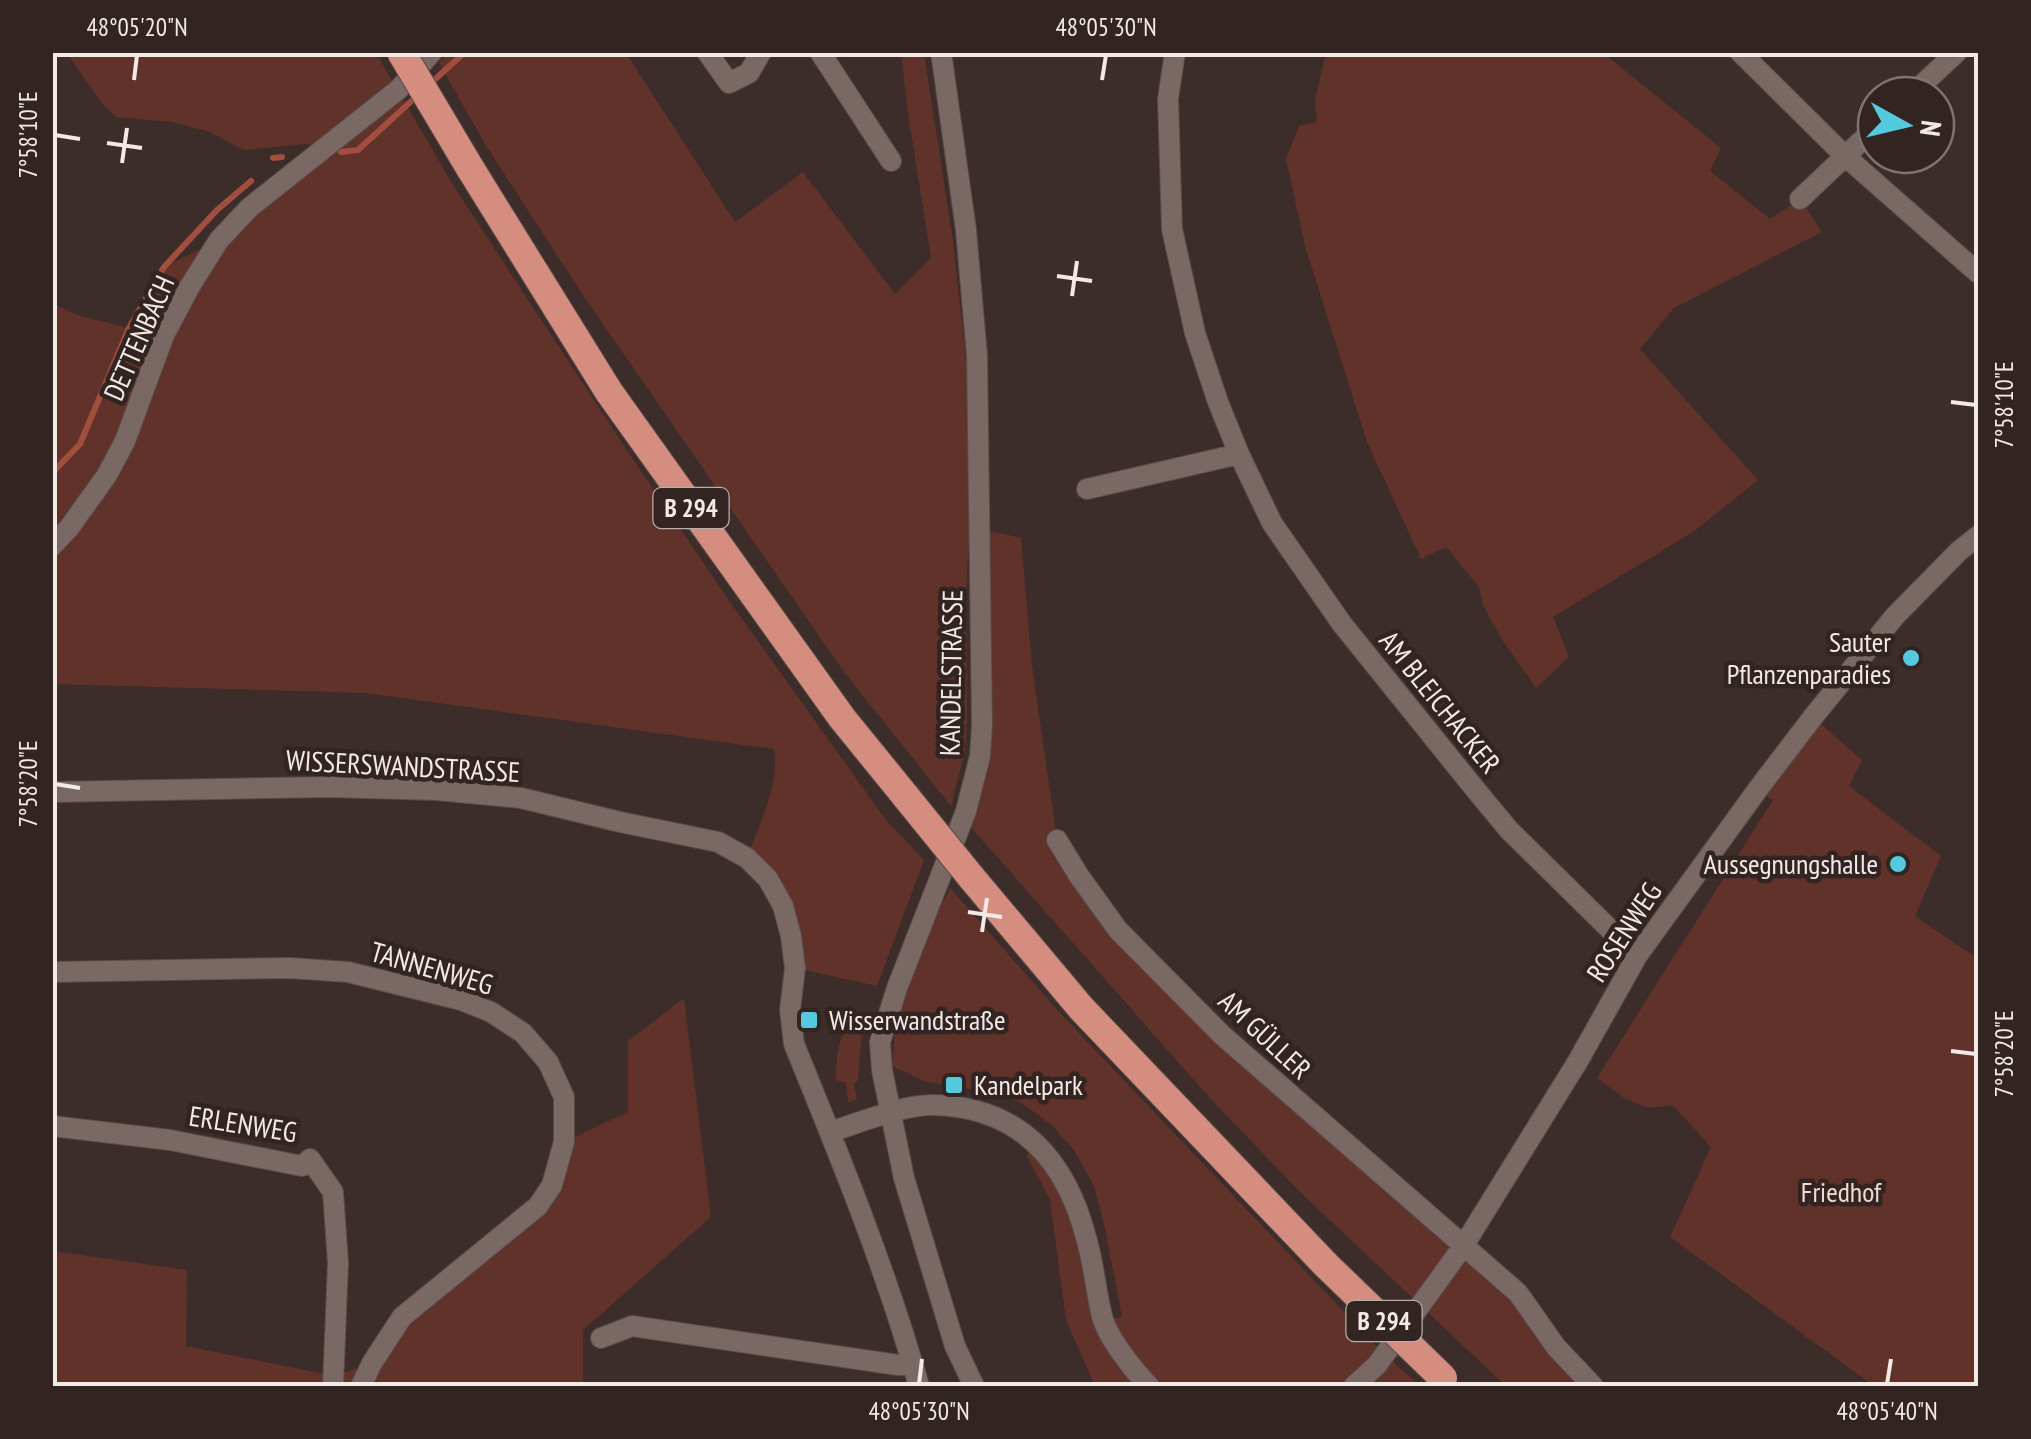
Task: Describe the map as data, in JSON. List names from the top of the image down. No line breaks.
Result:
{"streets":{"highway":["B 294"],"street":["DETTENBACH","KANDELSTRASSE","AM BLEICHACKER","WISSERSWANDSTRASSE","ROSENWEG","TANNENWEG","AM GÜLLER","ERLENWEG"]},"crossings":[["AM BLEICHACKER","ROSENWEG"],["ROSENWEG","AM GÜLLER"]],"parks":["Friedhof"],"places":{"other":["Sauter Pflanzenparadies","Aussegnungshalle"],"transit":["Wisserwandstraße","Kandelpark"]},"north":"right","coordinates":["48°05'20\"N","48°05'30\"N","7°58'10\"E","7°58'20\"E","48°05'40\"N"]}
